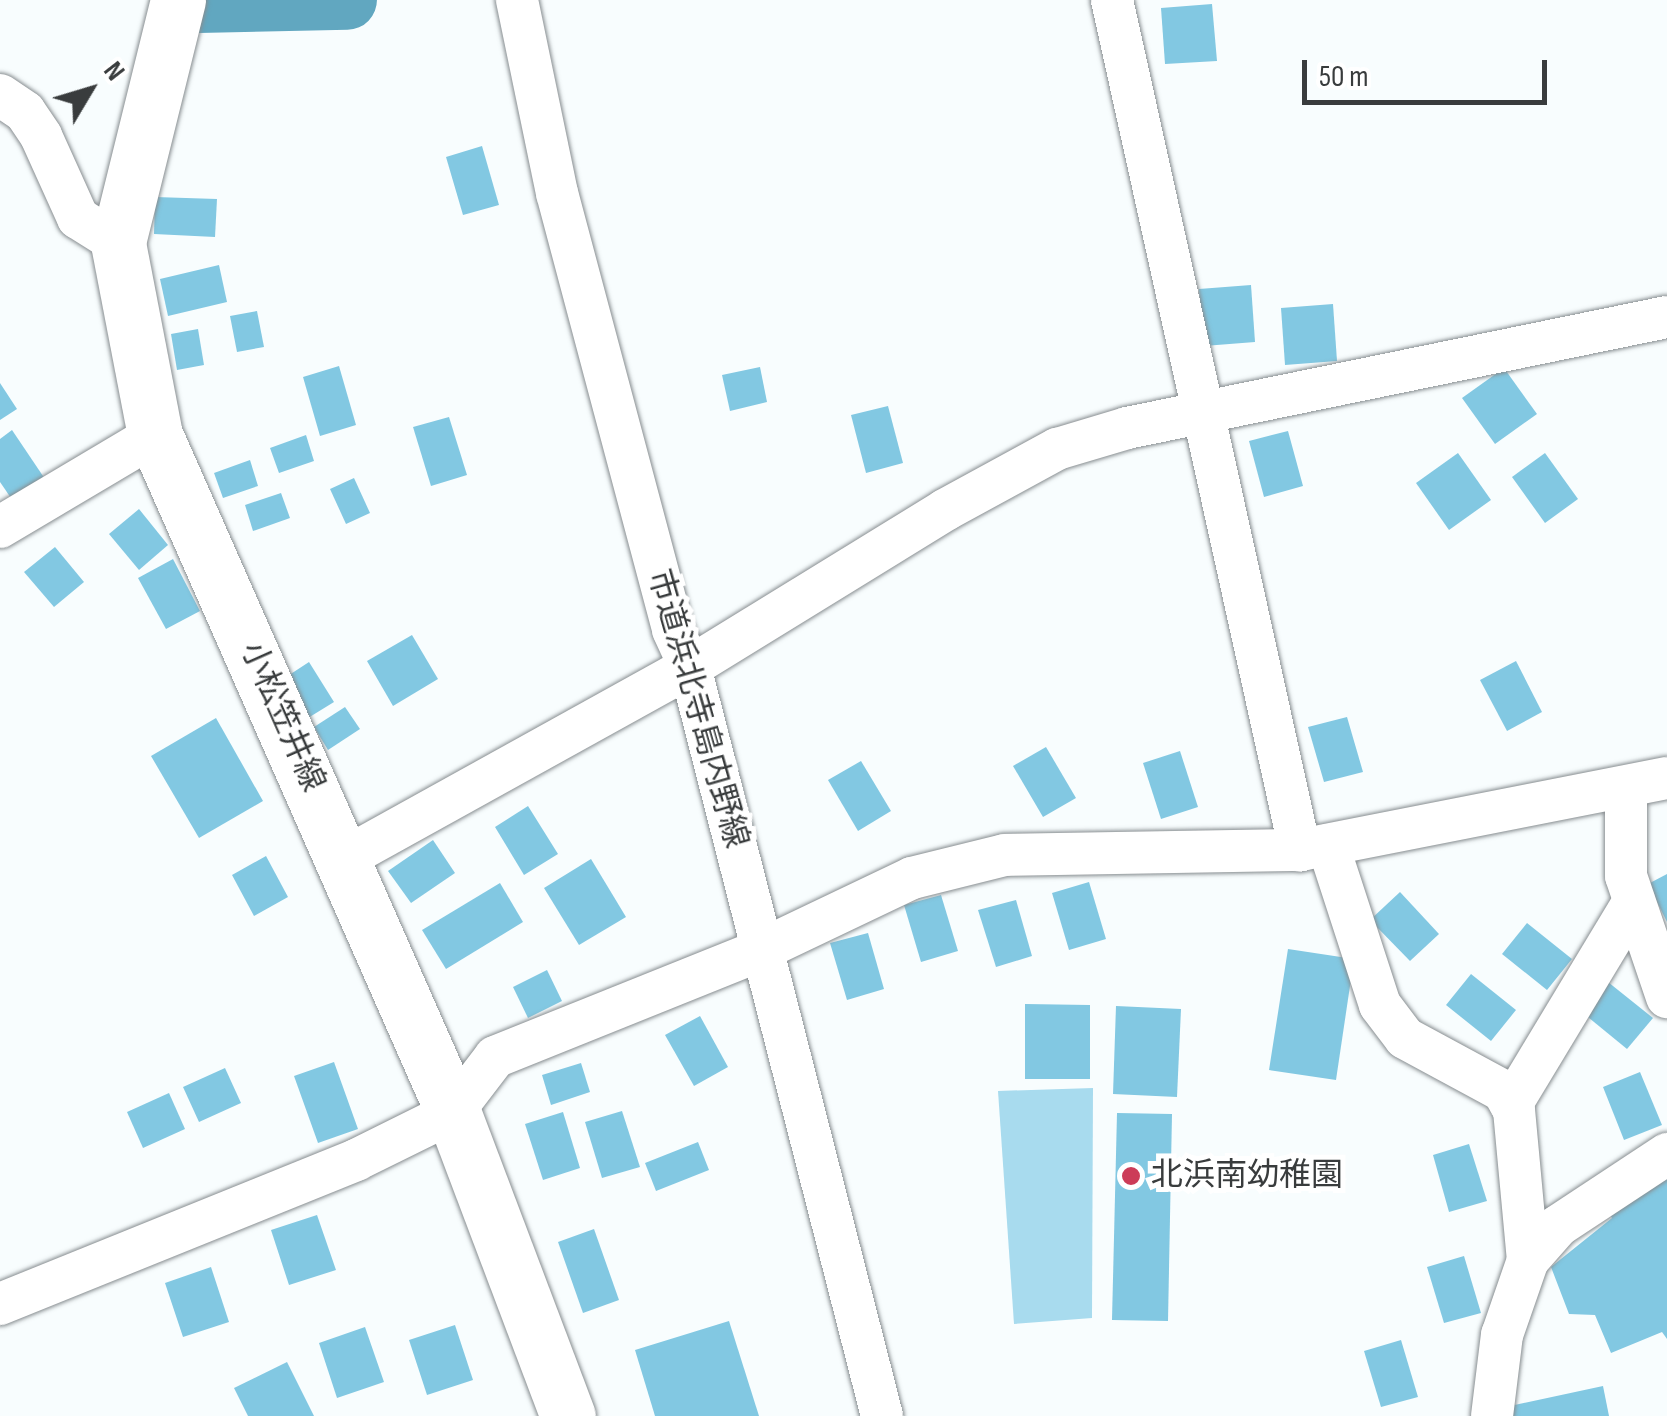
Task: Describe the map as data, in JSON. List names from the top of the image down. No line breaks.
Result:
{"streets":{"main road":["小松笠井線"],"street":["市道浜北寺島内野線"]},"places":["北浜南幼稚園"],"scale_bar":"50 m","north":"top right"}
